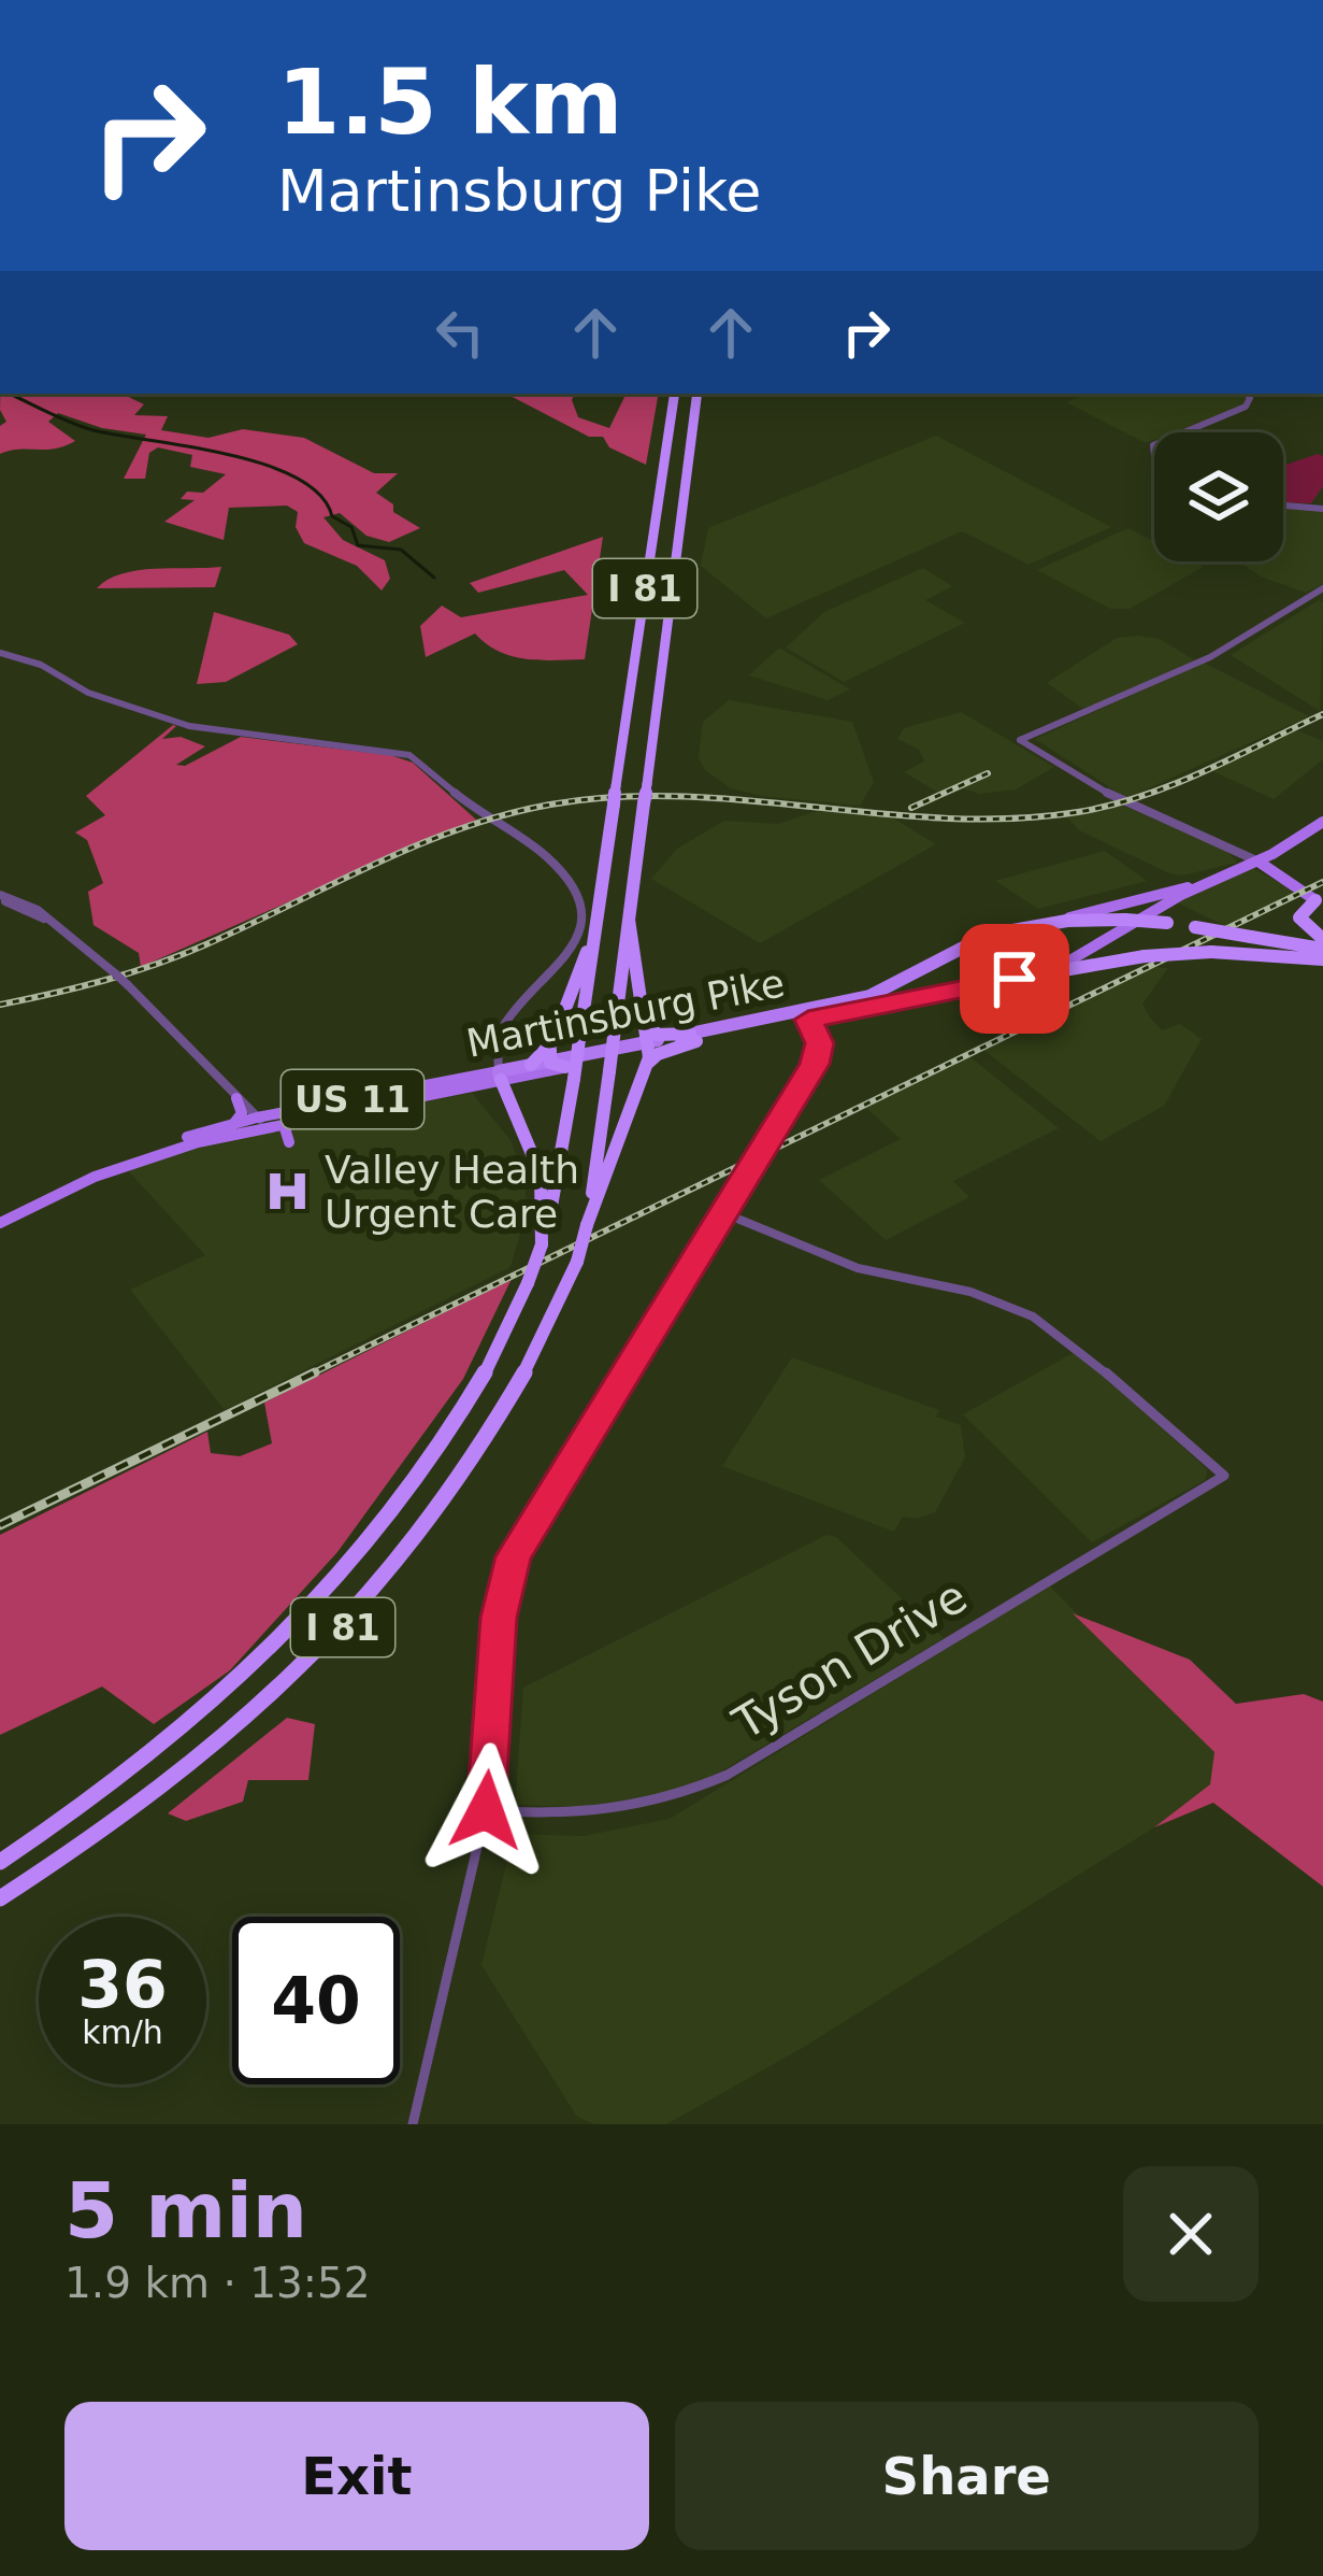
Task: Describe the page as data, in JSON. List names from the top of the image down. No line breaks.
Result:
{"streets":{"highway":["I 81","Martinsburg Pike","US 11"],"street":["Tyson Drive"]},"crossings":[["I 81","Martinsburg Pike"],["Martinsburg Pike","US 11"]],"places":{"hospital":["Valley Health Urgent Care"]},"page":{"turn":["1.5 km","Martinsburg Pike"],"speed":"36 km/h","limit":"40","heading":["5 min","1.9 km · 13:52"],"buttons":["Exit","Share"]}}
